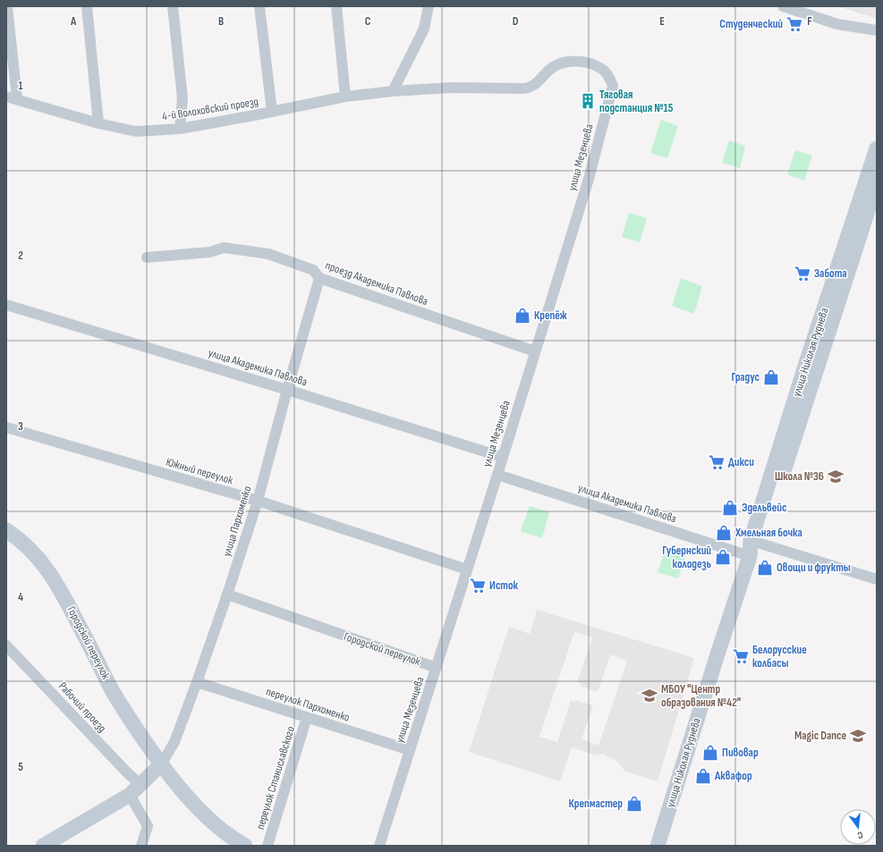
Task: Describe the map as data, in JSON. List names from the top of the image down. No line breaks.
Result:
{"streets":{"street":["4-й Волоховский проезд","улица Мезенцева","проезд Академика Павлова","улица Николая Руднева","улица Академика Павлова","Южный переулок","улица Пархоменко","Городской переулок","переулок Пархоменко","Рабочий проезд","переулок Станиславского"]},"crossings":[["4-й Волоховский проезд","улица Мезенцева"],["улица Мезенцева","проезд Академика Павлова"],["улица Мезенцева","улица Академика Павлова"],["улица Мезенцева","Южный переулок"],["улица Мезенцева","Городской переулок"],["улица Мезенцева","переулок Пархоменко"],["проезд Академика Павлова","улица Пархоменко"],["улица Николая Руднева","улица Академика Павлова"],["улица Академика Павлова","улица Пархоменко"],["Южный переулок","улица Пархоменко"],["улица Пархоменко","Городской переулок"],["улица Пархоменко","переулок Пархоменко"],["переулок Пархоменко","переулок Станиславского"]],"places":{"supermarket":["Студенческий","Забота","Дикси","Исток","Белорусские колбасы"],"building":["Тяговая подстанция №15"],"shop":["Крепёж","Градус","Эдельвейс","Хмельная бочка","Губернский колодезь","Овощи и фрукты","Пивовар","Аквафор","Крепмастер"],"school or university":["Школа №36","МБОУ \"Центр образования №42\"","Magic Dance"]},"north":"bottom","grid":{"columns":["A","B","C","D","E","F"],"rows":["1","2","3","4","5"]}}
